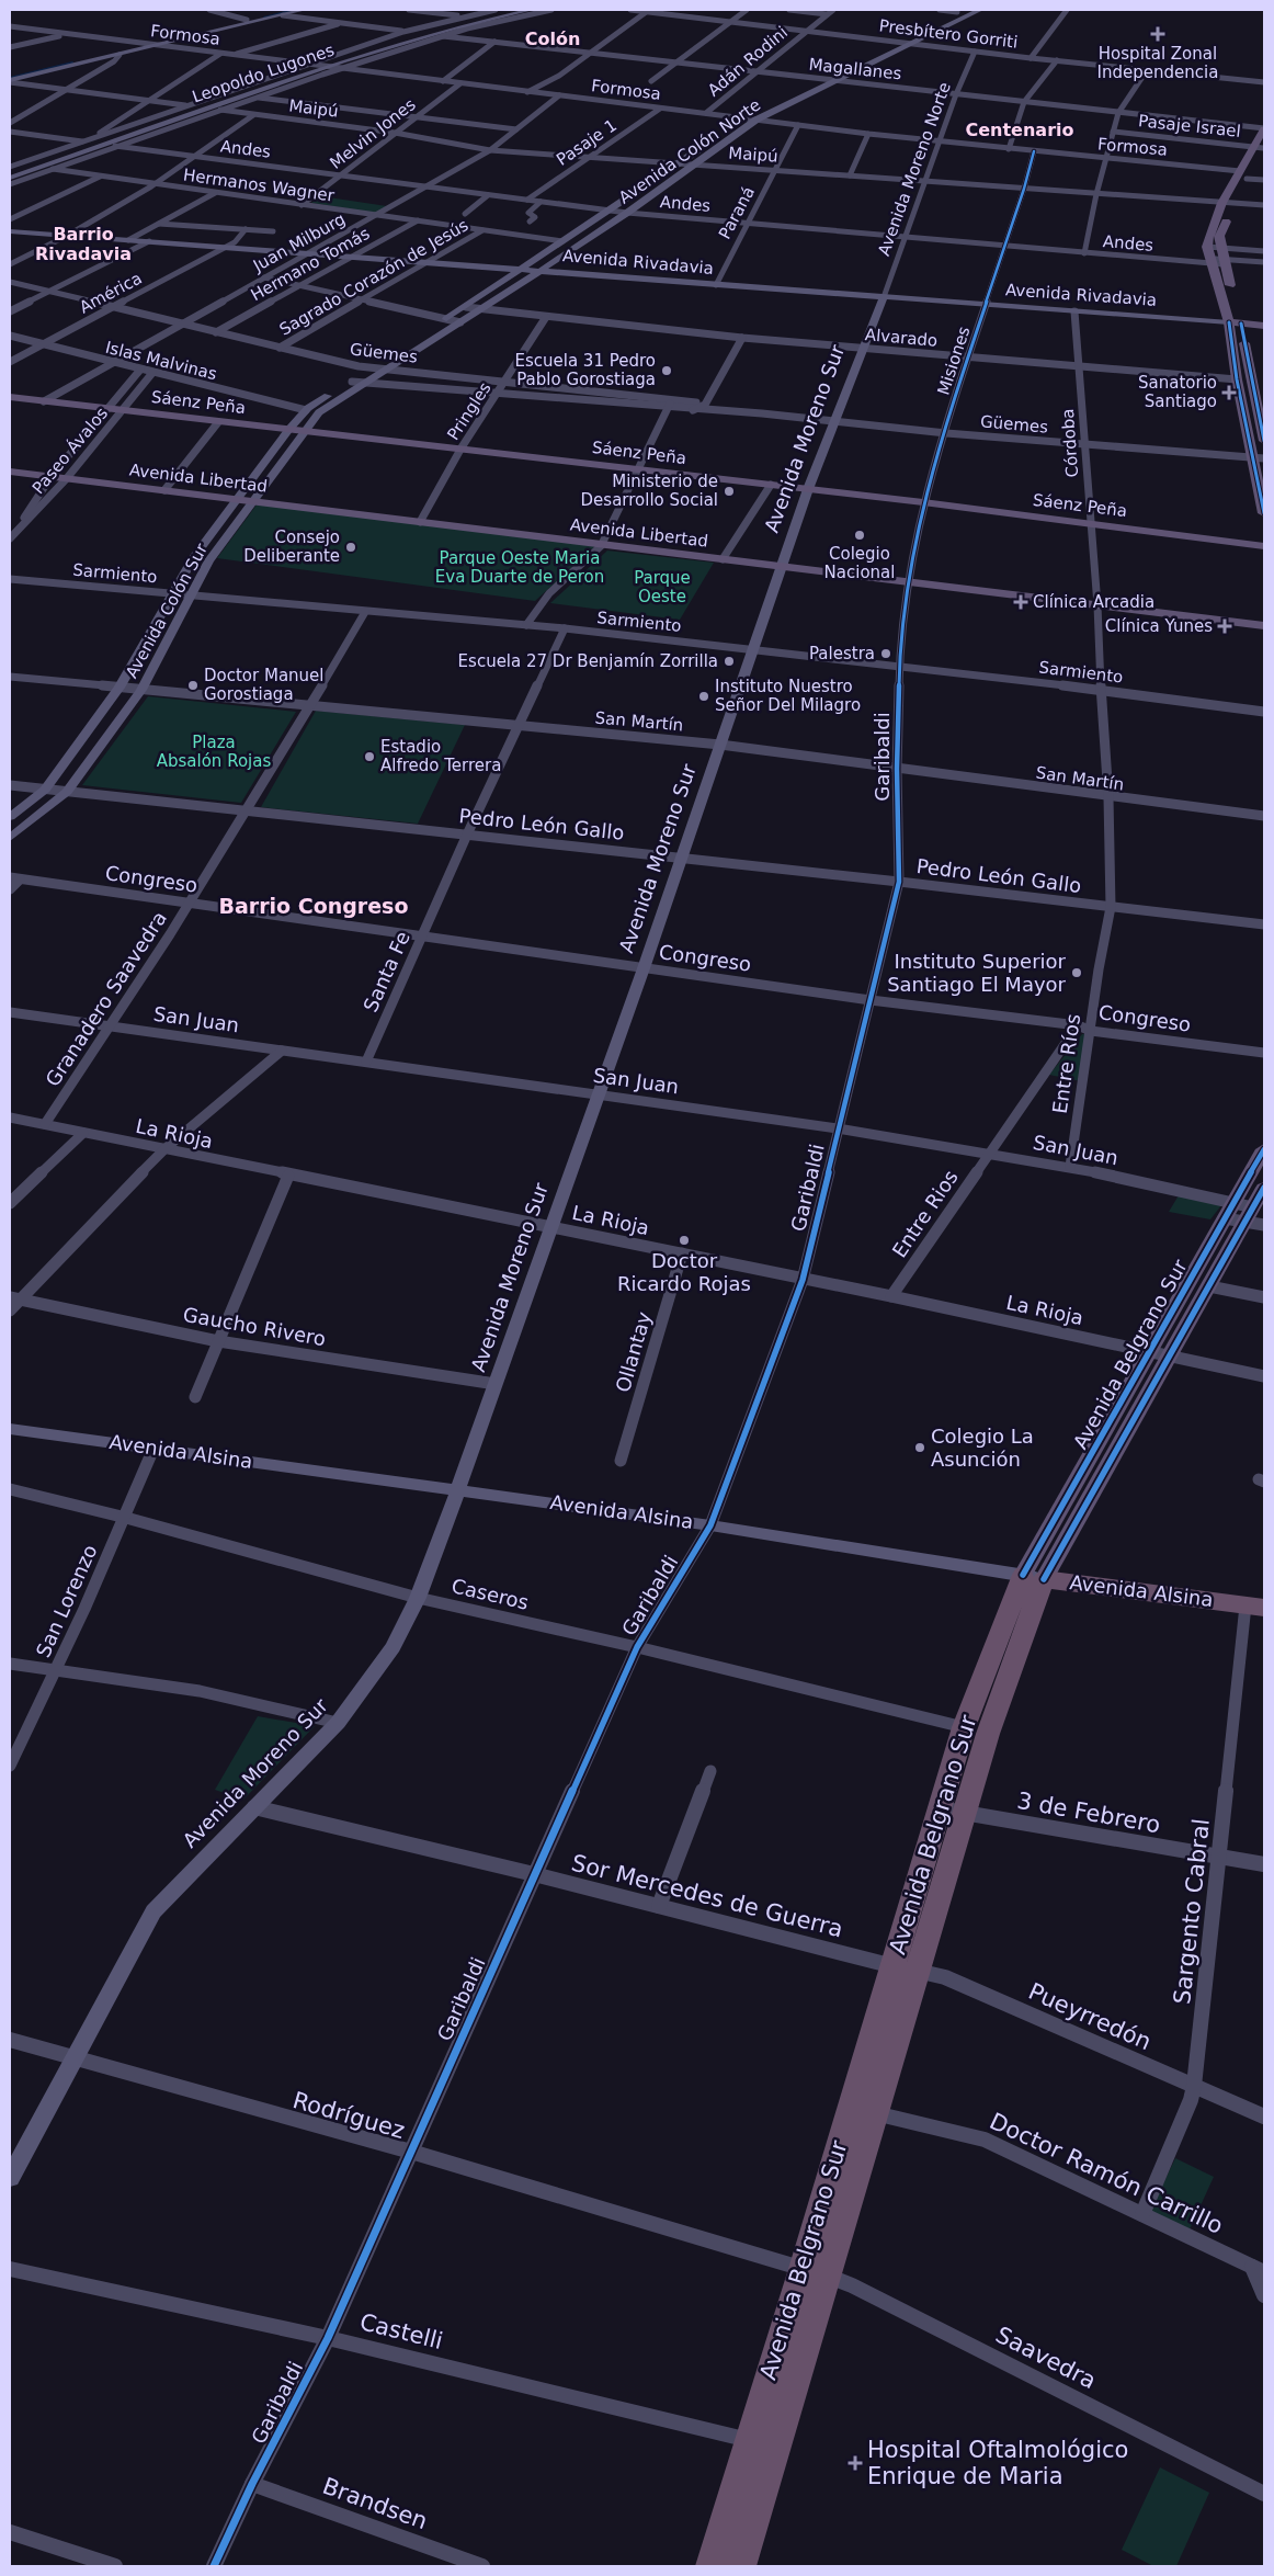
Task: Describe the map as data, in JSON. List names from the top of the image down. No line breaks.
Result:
{"streets":{"highway":["Avenida Belgrano Sur","Avenida Alsina"],"main road":["Leopoldo Lugones","Avenida Colón Norte","Avenida Rivadavia","Sáenz Peña","Avenida Moreno Sur","Avenida Libertad","Avenida Colón Sur"],"street":["Presbítero Gorriti","Formosa","Adán Rodini","Magallanes","Maipú","Pasaje Israel","Melvin Jones","Pasaje 1","Andes","Avenida Moreno Norte","Hermanos Wagner","Paraná","Juan Milburg","Hermano Tomás","Sagrado Corazón de Jesús","América","Alvarado","Güemes","Islas Malvinas","Misiones","Pringles","Córdoba","Paseo Ávalos","Sarmiento","San Martín","Garibaldi","Pedro León Gallo","Congreso","Santa Fe","Granadero Saavedra","San Juan","Entre Ríos","La Rioja","Entre Rios","Gaucho Rivero","Ollantay","Caseros","San Lorenzo","3 de Febrero","Sor Mercedes de Guerra","Sargento Cabral","Pueyrredón","Rodríguez","Doctor Ramón Carrillo","Castelli","Saavedra","Brandsen"]},"crossings":[["Presbítero Gorriti","Adán Rodini"],["Presbítero Gorriti","Avenida Colón Norte"],["Presbítero Gorriti","Avenida Moreno Norte"],["Formosa","Adán Rodini"],["Formosa","Leopoldo Lugones"],["Formosa","Melvin Jones"],["Formosa","Pasaje 1"],["Formosa","Avenida Colón Norte"],["Formosa","Avenida Moreno Norte"],["Formosa","Paraná"],["Formosa","Juan Milburg"],["Formosa","Misiones"],["Adán Rodini","Magallanes"],["Magallanes","Avenida Colón Norte"],["Magallanes","Avenida Moreno Norte"],["Maipú","Melvin Jones"],["Maipú","Pasaje 1"],["Maipú","Avenida Colón Norte"],["Maipú","Avenida Moreno Norte"],["Maipú","Paraná"],["Maipú","Juan Milburg"],["Maipú","Misiones"],["Melvin Jones","Andes"],["Melvin Jones","Hermanos Wagner"],["Pasaje 1","Andes"],["Andes","Avenida Colón Norte"],["Andes","Avenida Moreno Norte"],["Andes","Paraná"],["Andes","Juan Milburg"],["Andes","Misiones"],["Avenida Colón Norte","Hermanos Wagner"],["Avenida Colón Norte","Avenida Rivadavia"],["Avenida Colón Norte","Avenida Colón Sur"],["Avenida Moreno Norte","Avenida Rivadavia"],["Avenida Moreno Norte","Avenida Moreno Sur"],["Hermanos Wagner","Juan Milburg"],["Hermanos Wagner","Hermano Tomás"],["Hermanos Wagner","Sagrado Corazón de Jesús"],["Paraná","Avenida Rivadavia"],["Juan Milburg","Avenida Rivadavia"],["Juan Milburg","Güemes"],["Juan Milburg","Islas Malvinas"],["Juan Milburg","Sáenz Peña"],["Avenida Rivadavia","Hermano Tomás"],["Avenida Rivadavia","Sagrado Corazón de Jesús"],["Avenida Rivadavia","América"],["Avenida Rivadavia","Misiones"],["Avenida Rivadavia","Avenida Moreno Sur"],["Avenida Rivadavia","Córdoba"],["Avenida Rivadavia","Avenida Colón Sur"],["Hermano Tomás","Güemes"],["Sagrado Corazón de Jesús","Güemes"],["América","Güemes"],["América","Islas Malvinas"],["Alvarado","Misiones"],["Alvarado","Pringles"],["Alvarado","Avenida Moreno Sur"],["Alvarado","Córdoba"],["Alvarado","Avenida Colón Sur"],["Güemes","Misiones"],["Güemes","Pringles"],["Güemes","Avenida Moreno Sur"],["Güemes","Córdoba"],["Güemes","Avenida Colón Sur"],["Islas Malvinas","Paseo Ávalos"],["Islas Malvinas","Avenida Colón Sur"],["Misiones","Sáenz Peña"],["Misiones","Avenida Libertad"],["Misiones","Garibaldi"],["Sáenz Peña","Pringles"],["Sáenz Peña","Avenida Moreno Sur"],["Sáenz Peña","Córdoba"],["Sáenz Peña","Paseo Ávalos"],["Sáenz Peña","Avenida Colón Sur"],["Pringles","Avenida Libertad"],["Avenida Moreno Sur","Avenida Libertad"],["Avenida Moreno Sur","Sarmiento"],["Avenida Moreno Sur","San Martín"],["Avenida Moreno Sur","Pedro León Gallo"],["Avenida Moreno Sur","Congreso"],["Avenida Moreno Sur","San Juan"],["Avenida Moreno Sur","La Rioja"],["Avenida Moreno Sur","Gaucho Rivero"],["Avenida Moreno Sur","Avenida Alsina"],["Avenida Moreno Sur","Caseros"],["Avenida Moreno Sur","Sor Mercedes de Guerra"],["Avenida Moreno Sur","Rodríguez"],["Córdoba","Avenida Libertad"],["Córdoba","Entre Ríos"],["Paseo Ávalos","Avenida Libertad"],["Avenida Libertad","Avenida Colón Sur"],["Avenida Libertad","Garibaldi"],["Avenida Libertad","Entre Ríos"],["Sarmiento","Avenida Colón Sur"],["Sarmiento","Garibaldi"],["Sarmiento","Santa Fe"],["Sarmiento","Granadero Saavedra"],["Sarmiento","Entre Ríos"],["Avenida Colón Sur","San Martín"],["Avenida Colón Sur","Pedro León Gallo"],["San Martín","Garibaldi"],["San Martín","Santa Fe"],["San Martín","Granadero Saavedra"],["San Martín","Entre Ríos"],["Garibaldi","Pedro León Gallo"],["Garibaldi","Congreso"],["Garibaldi","San Juan"],["Garibaldi","La Rioja"],["Garibaldi","Avenida Alsina"],["Garibaldi","Caseros"],["Garibaldi","Sor Mercedes de Guerra"],["Garibaldi","Rodríguez"],["Garibaldi","Castelli"],["Garibaldi","Brandsen"],["Pedro León Gallo","Santa Fe"],["Pedro León Gallo","Granadero Saavedra"],["Pedro León Gallo","Entre Ríos"],["Congreso","Santa Fe"],["Congreso","Granadero Saavedra"],["Congreso","Entre Ríos"],["Congreso","Entre Rios"],["Santa Fe","San Juan"],["Granadero Saavedra","San Juan"],["Granadero Saavedra","La Rioja"],["San Juan","Entre Ríos"],["San Juan","Entre Rios"],["San Juan","Avenida Belgrano Sur"],["La Rioja","Entre Rios"],["La Rioja","Ollantay"],["La Rioja","Avenida Belgrano Sur"],["Avenida Belgrano Sur","Avenida Alsina"],["Avenida Belgrano Sur","Caseros"],["Avenida Belgrano Sur","3 de Febrero"],["Avenida Belgrano Sur","Sor Mercedes de Guerra"],["Avenida Belgrano Sur","Pueyrredón"],["Avenida Belgrano Sur","Rodríguez"],["Avenida Belgrano Sur","Doctor Ramón Carrillo"],["Avenida Belgrano Sur","Castelli"],["Avenida Belgrano Sur","Saavedra"],["Avenida Alsina","San Lorenzo"],["Avenida Alsina","Sargento Cabral"],["Caseros","San Lorenzo"],["3 de Febrero","Sargento Cabral"],["Sor Mercedes de Guerra","Pueyrredón"],["Sargento Cabral","Pueyrredón"],["Sargento Cabral","Doctor Ramón Carrillo"],["Rodríguez","Saavedra"]],"districts":["Colón","Centenario","Barrio Rivadavia","Barrio Congreso"],"parks":["Parque Oeste Maria Eva Duarte de Peron","Parque Oeste","Plaza Absalón Rojas"],"places":{"health":["Hospital Zonal Independencia","Sanatorio Santiago","Clínica Arcadia","Clínica Yunes","Hospital Oftalmológico Enrique de Maria"],"other":["Escuela 31 Pedro Pablo Gorostiaga","Ministerio de Desarrollo Social","Colegio Nacional","Consejo Deliberante","Palestra","Escuela 27 Dr Benjamín Zorrilla","Doctor Manuel Gorostiaga","Instituto Nuestro Señor Del Milagro","Estadio Alfredo Terrera","Instituto Superior Santiago El Mayor","Doctor Ricardo Rojas","Colegio La Asunción"]}}
